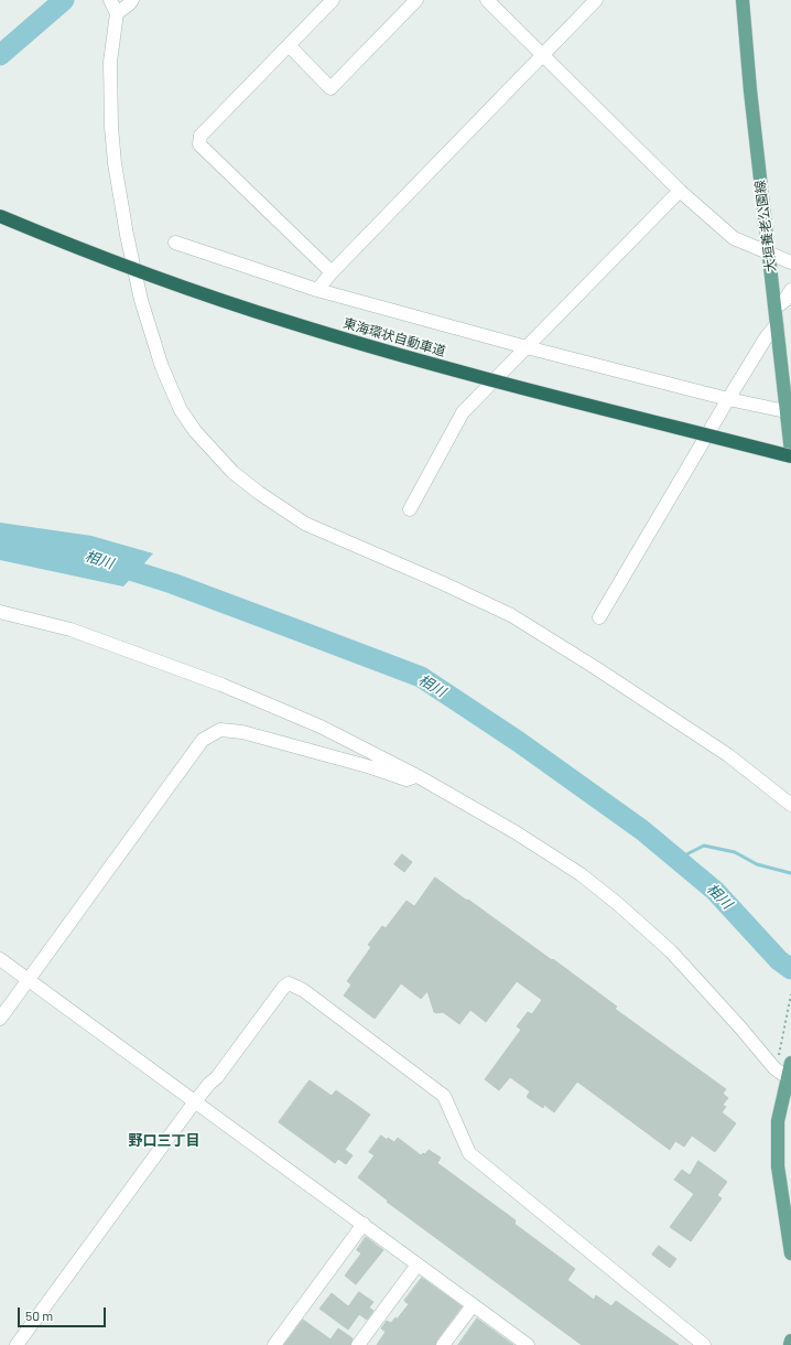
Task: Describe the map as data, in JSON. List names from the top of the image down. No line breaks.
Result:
{"streets":{"highway":["東海環状自動車道"],"main road":["大垣養老公園線"]},"districts":["野口三丁目"],"water":["相川"],"scale_bar":"50 m"}
